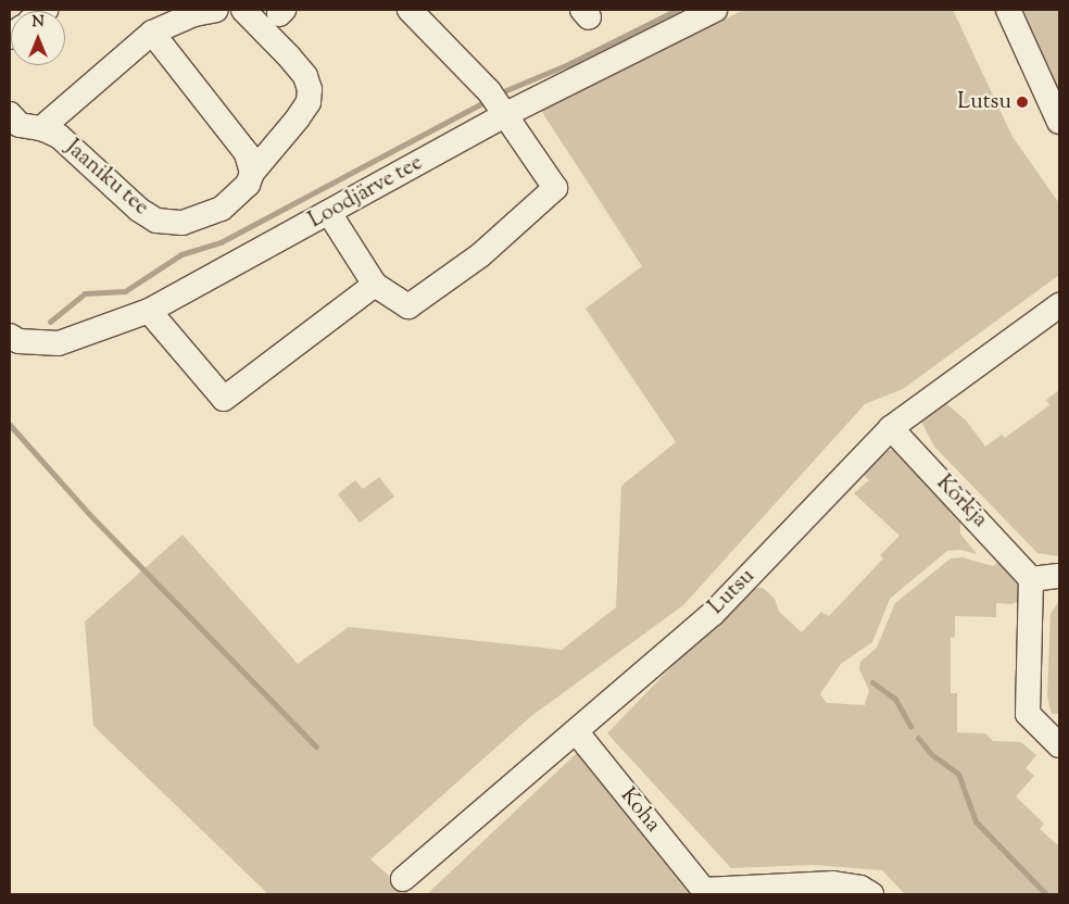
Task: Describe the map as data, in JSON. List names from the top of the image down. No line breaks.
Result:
{"streets":{"street":["Jaaniku tee","Loodjärve tee","Kõrkja","Lutsu","Koha"]},"crossings":[["Kõrkja","Lutsu"],["Lutsu","Koha"]],"places":["Lutsu"],"north":"top"}
